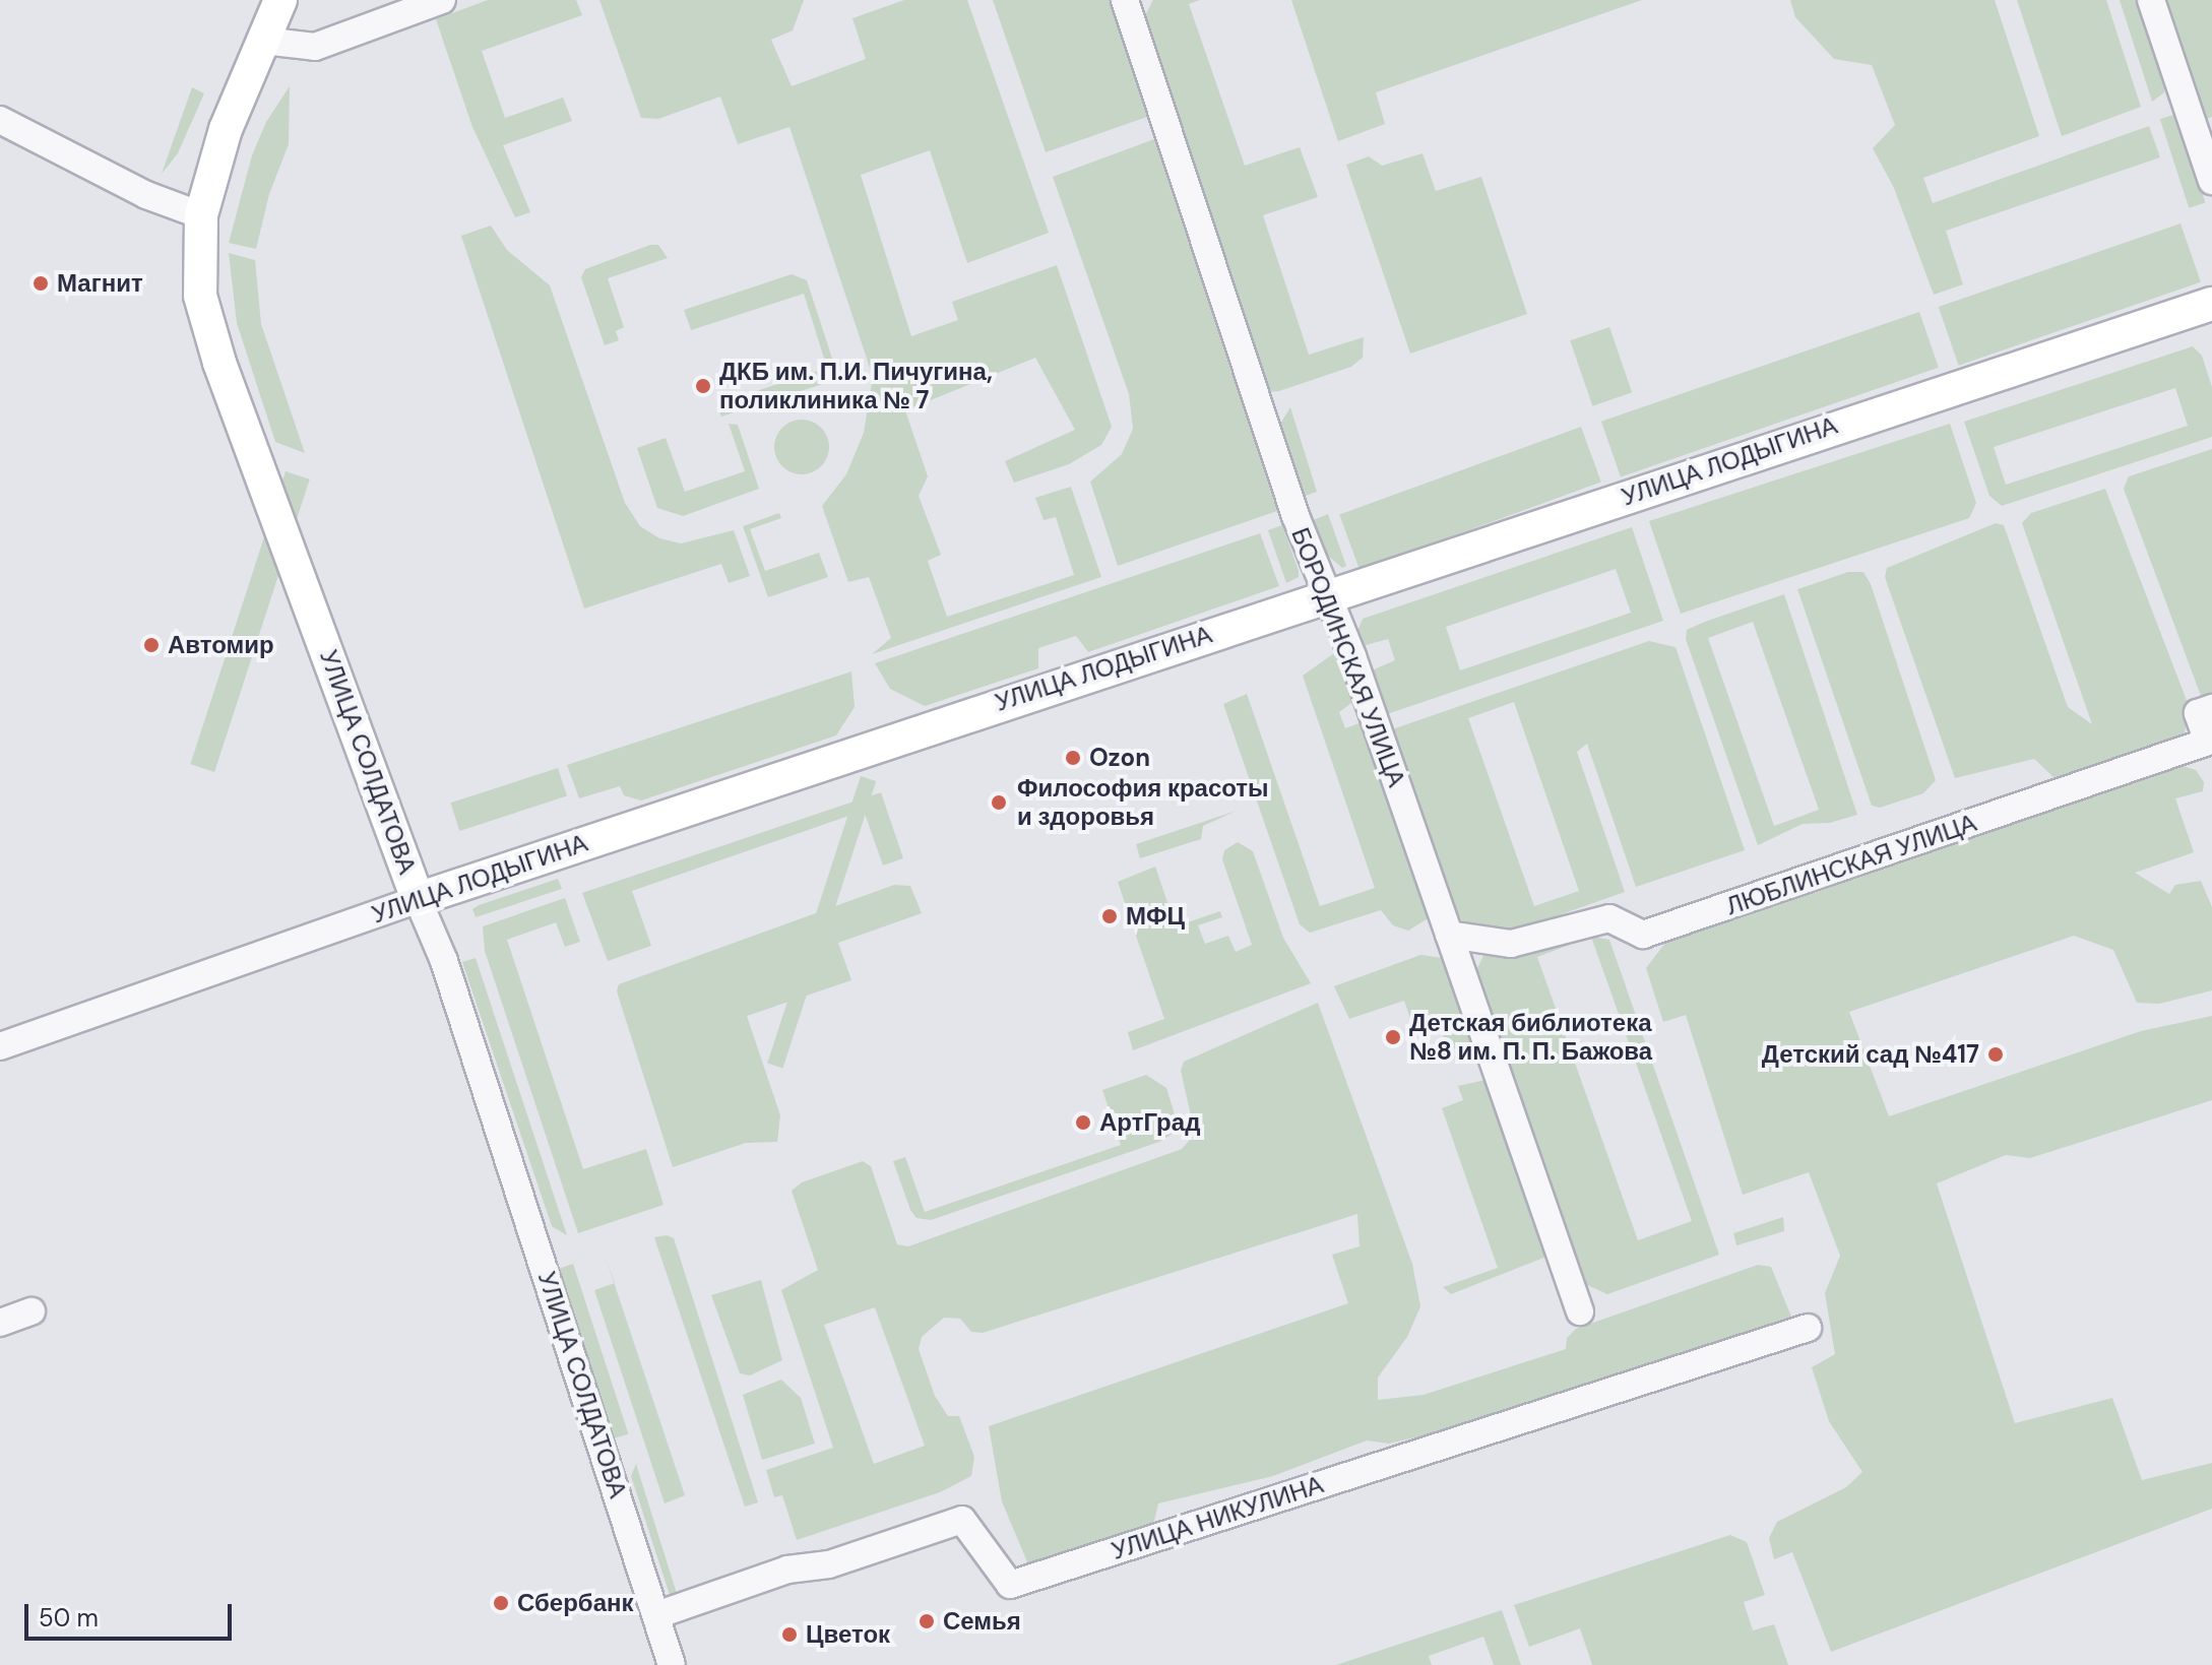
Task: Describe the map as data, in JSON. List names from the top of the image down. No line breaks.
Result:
{"streets":{"main road":["УЛИЦА ЛОДЫГИНА","УЛИЦА СОЛДАТОВА"],"street":["БОРОДИНСКАЯ УЛИЦА","ЛЮБЛИНСКАЯ УЛИЦА","УЛИЦА НИКУЛИНА"]},"crossings":[["УЛИЦА ЛОДЫГИНА","БОРОДИНСКАЯ УЛИЦА"],["УЛИЦА ЛОДЫГИНА","УЛИЦА СОЛДАТОВА"],["БОРОДИНСКАЯ УЛИЦА","ЛЮБЛИНСКАЯ УЛИЦА"],["УЛИЦА СОЛДАТОВА","УЛИЦА НИКУЛИНА"]],"places":["Магнит","ДКБ им. П.И. Пичугина, поликлиника № 7","Автомир","Ozon","Философия красоты и здоровья","МФЦ","Детская библиотека №8 им. П. П. Бажова","Детский сад №417","АртГрад","Сбербанк","Семья","Цветок"],"scale_bar":"50 m"}
